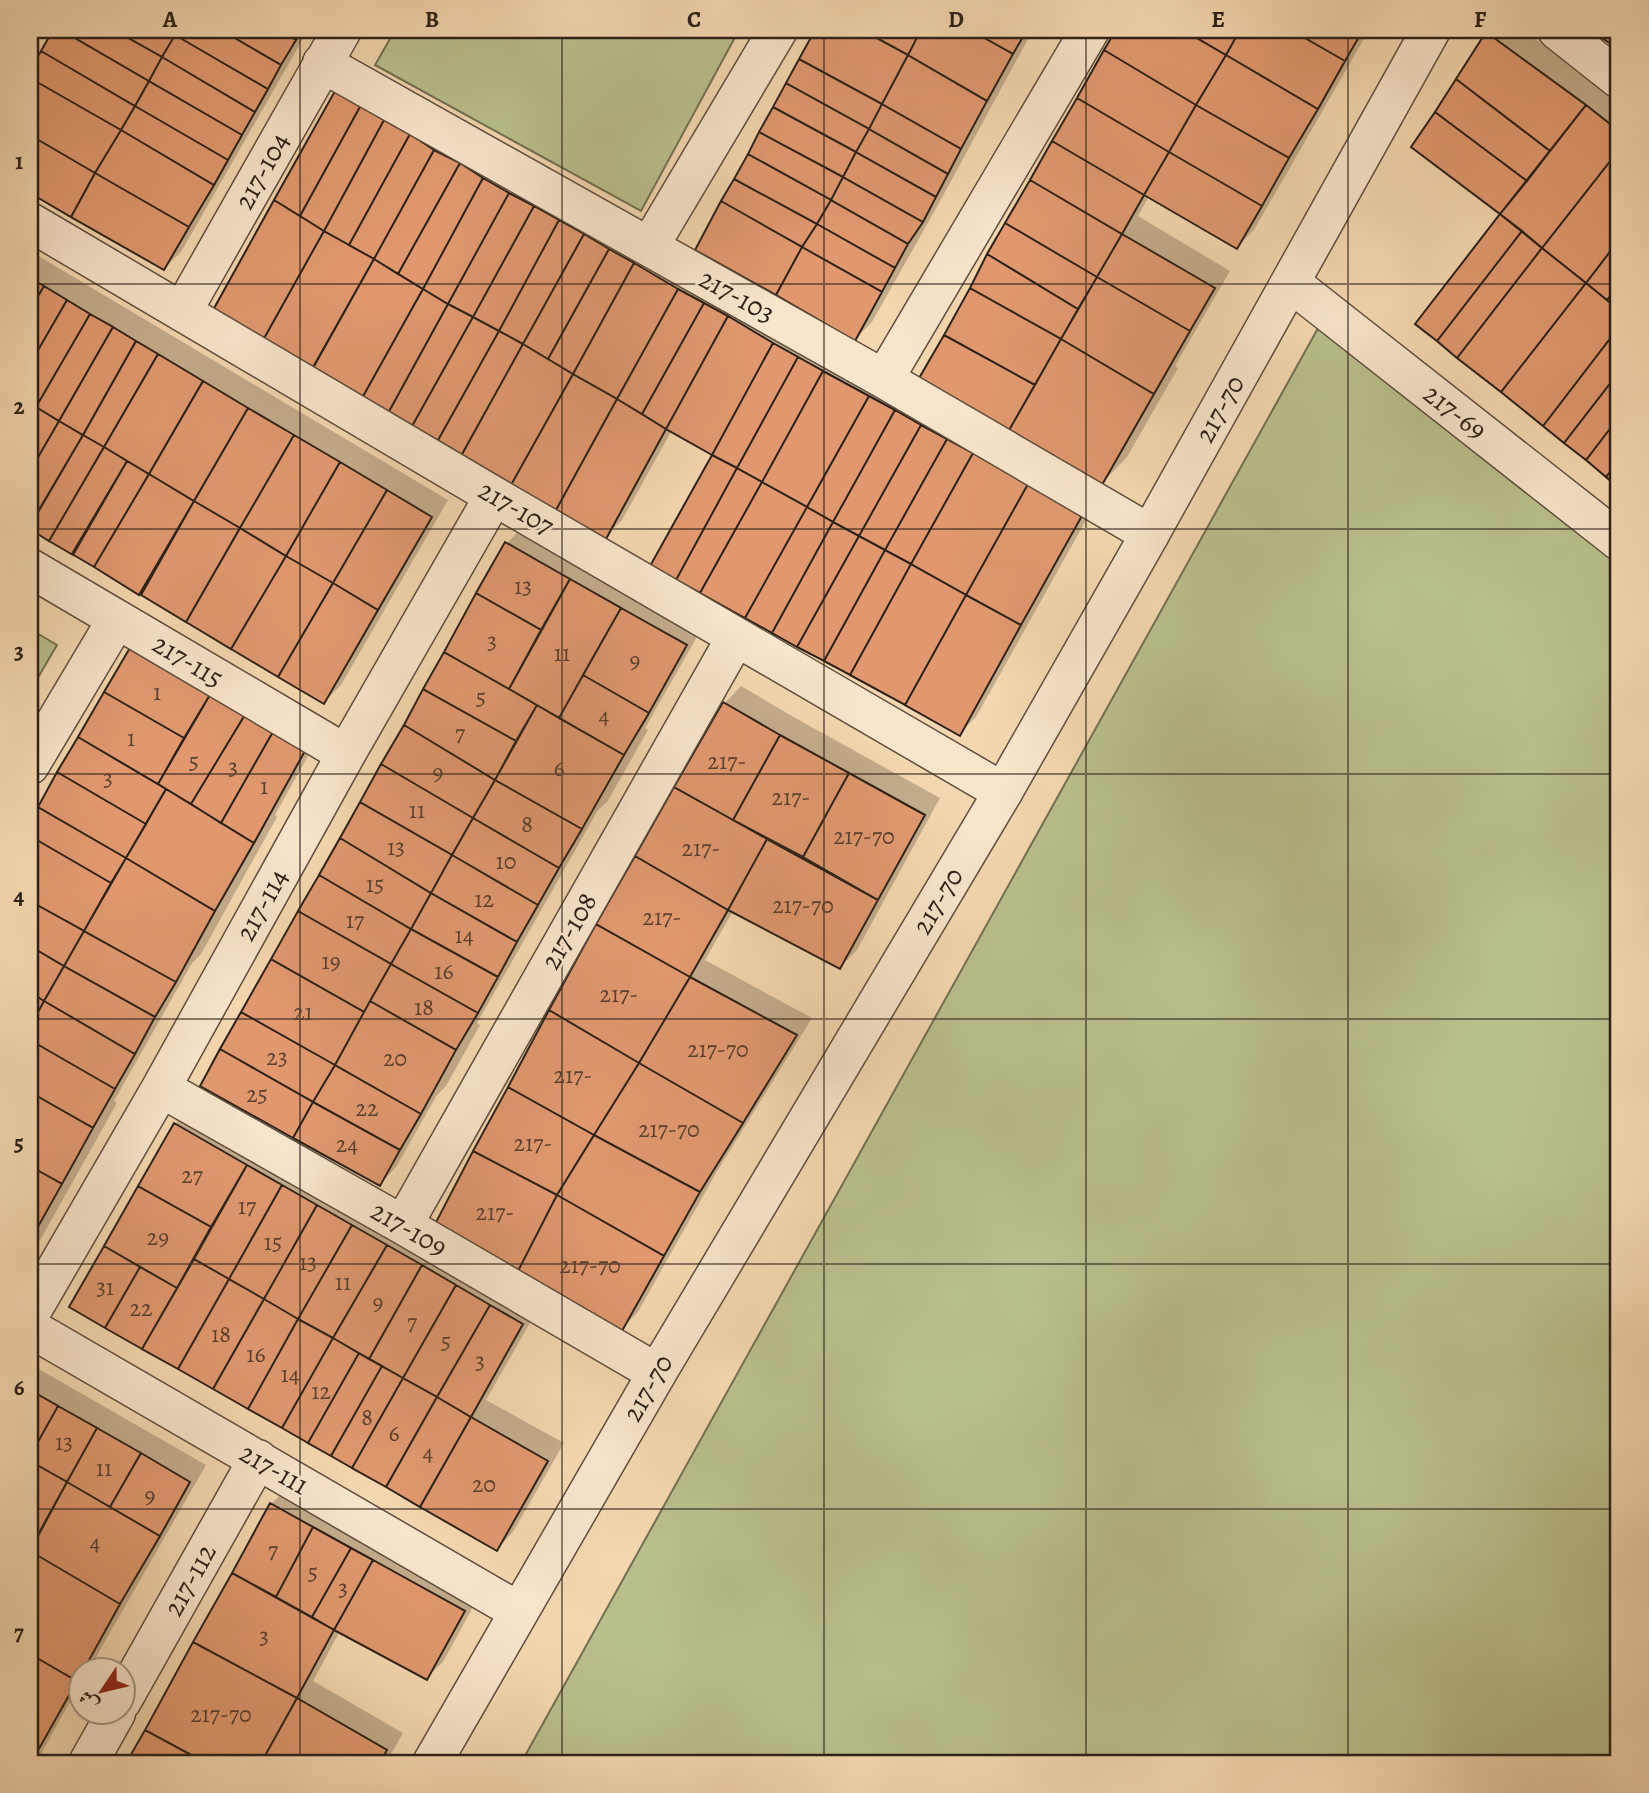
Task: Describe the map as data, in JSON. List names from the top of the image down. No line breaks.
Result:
{"streets":{"street":["217-104","217-103","217-70","217-69","217-107","217-115","217-114","217-108","217-109","217-111","217-112"]},"crossings":[["217-104","217-103"],["217-104","217-107"],["217-103","217-70"],["217-70","217-69"],["217-70","217-107"],["217-70","217-109"],["217-70","217-111"],["217-107","217-114"],["217-107","217-108"],["217-115","217-114"],["217-114","217-109"],["217-108","217-109"],["217-111","217-112"]],"house_numbers":["13","3","11","9","1","5","4","7","1","5","217-","3","6","9","3","1","217-","11","8","217-70","13","217-","10","15","12","217-70","217-","17","14","19","16","217-","18","21","217-70","23","20","217-","25","22","217-70","217-","24","27","17","217-","29","15","13","217-70","11","31","9","22","7","18","5","16","3","14","12","8","6","13","4","11","20","9","4","7","5","3","3","217-70"],"north":"bottom left","grid":{"columns":["A","B","C","D","E","F"],"rows":["1","2","3","4","5","6","7"]}}
